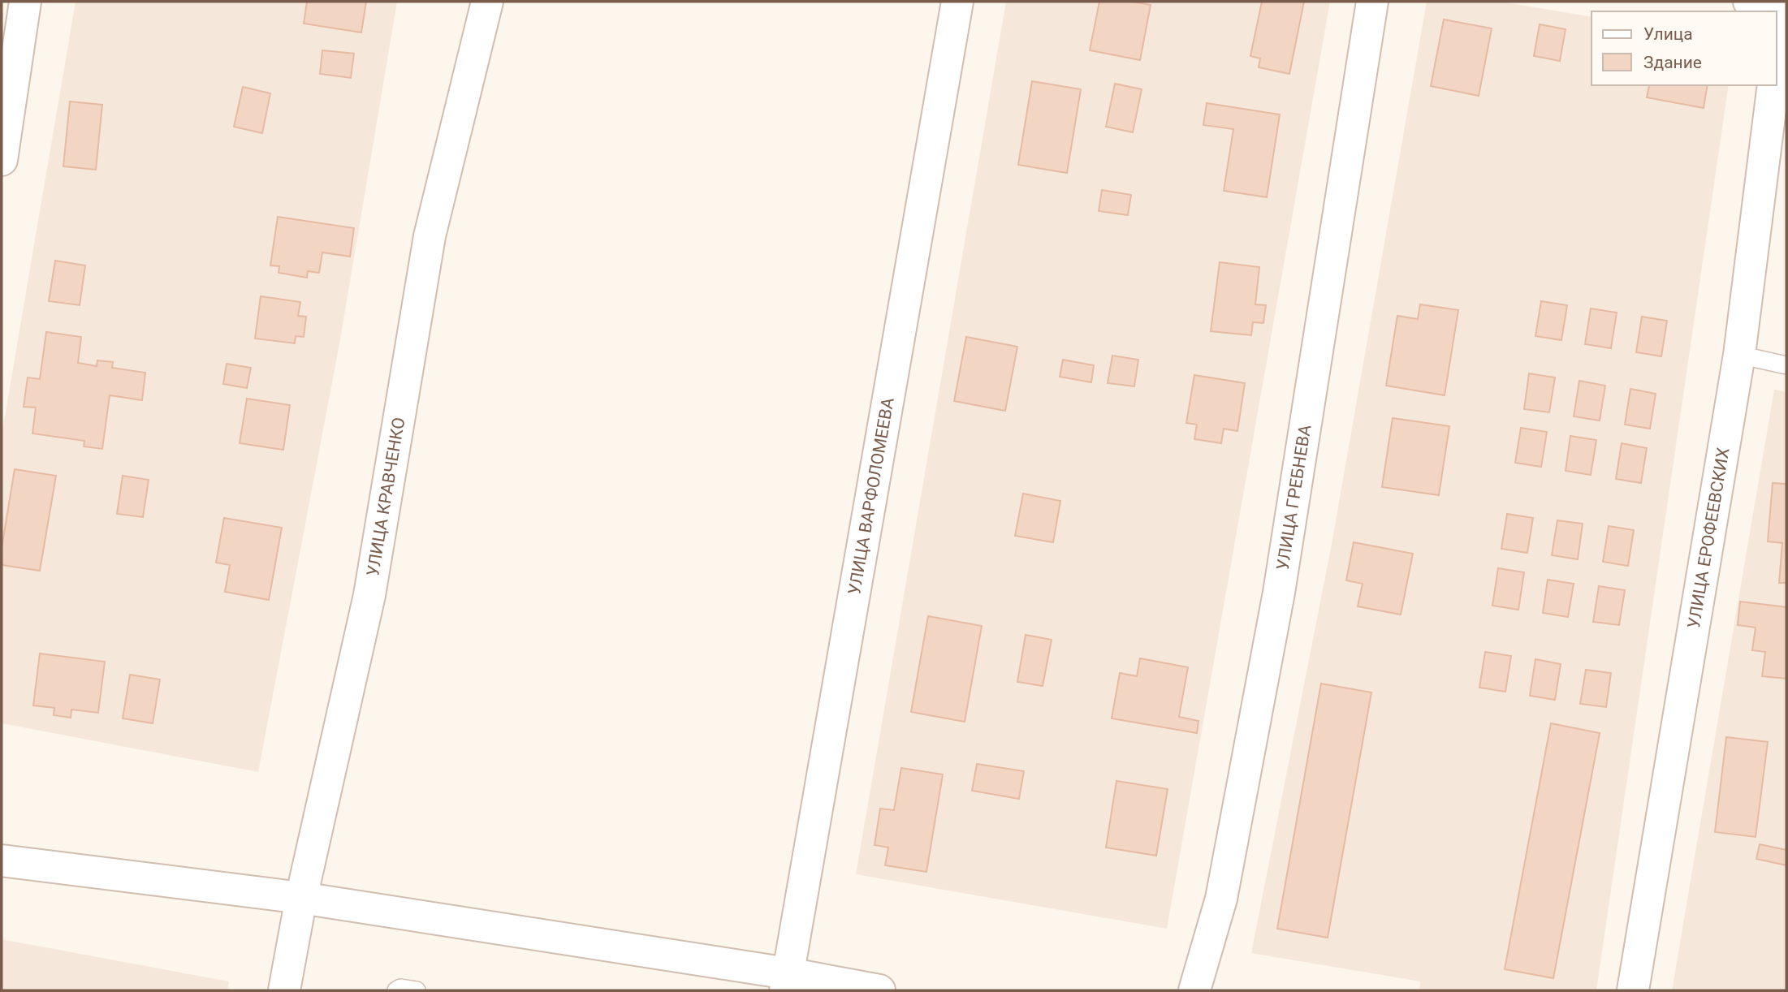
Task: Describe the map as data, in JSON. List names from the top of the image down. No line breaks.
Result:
{"streets":{"street":["УЛИЦА КРАВЧЕНКО","УЛИЦА ВАРФОЛОМЕЕВА","УЛИЦА ГРЕБНЕВА","УЛИЦА ЕРОФЕЕВСКИХ"]},"legend":["Улица","Здание"]}
